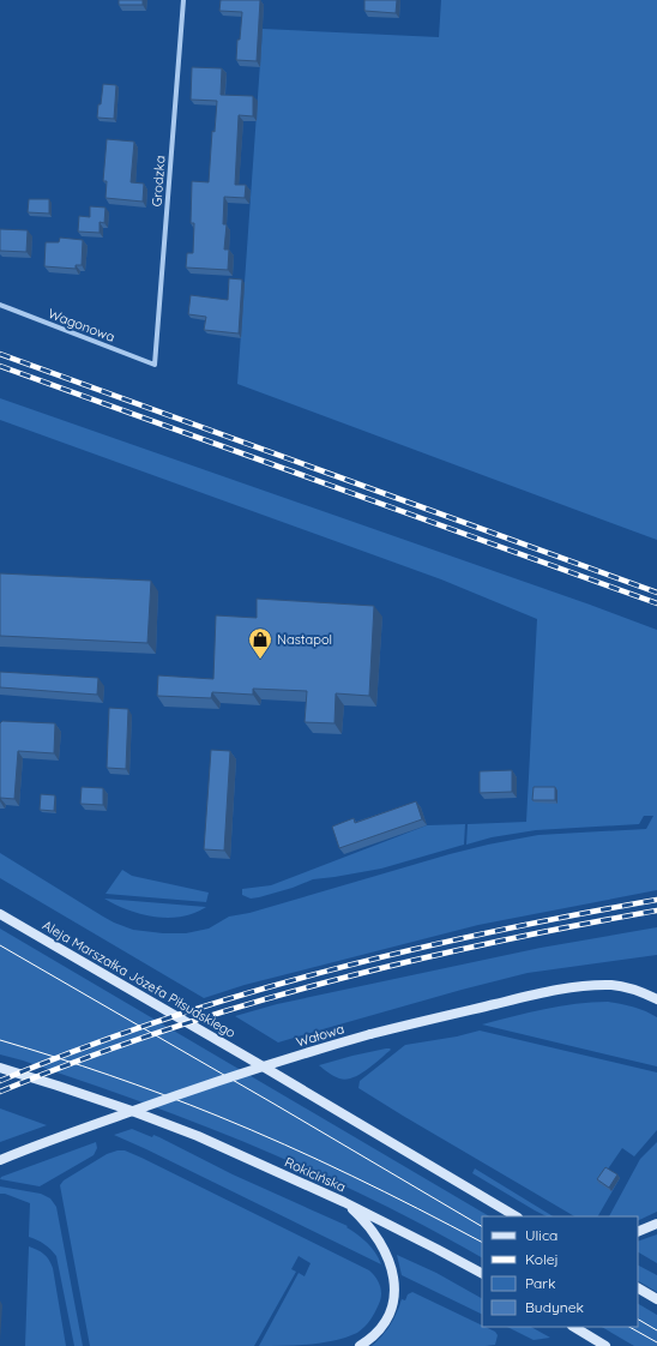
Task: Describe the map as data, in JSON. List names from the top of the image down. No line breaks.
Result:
{"streets":{"main road":["Aleja Marszałka Józefa Piłsudskiego","Wałowa","Rokicińska"],"street":["Grodzka","Wagonowa"]},"crossings":[["Grodzka","Wagonowa"]],"places":{"shop":["Nastapol"]},"legend":["Ulica","Kolej","Park","Budynek"]}
